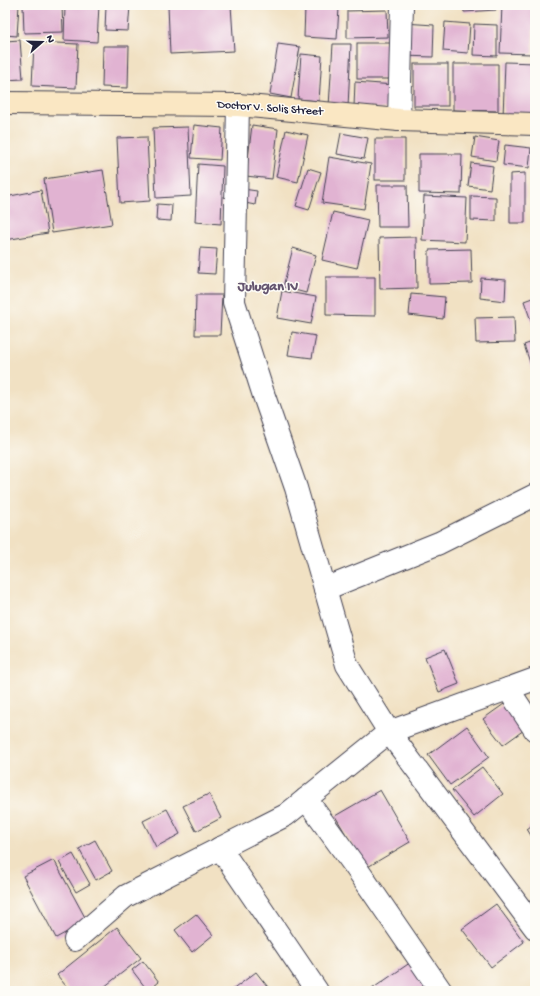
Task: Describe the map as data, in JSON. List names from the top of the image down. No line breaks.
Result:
{"streets":{"street":["Doctor V. Solis Street"]},"districts":["Julugan IV"],"north":"right"}
